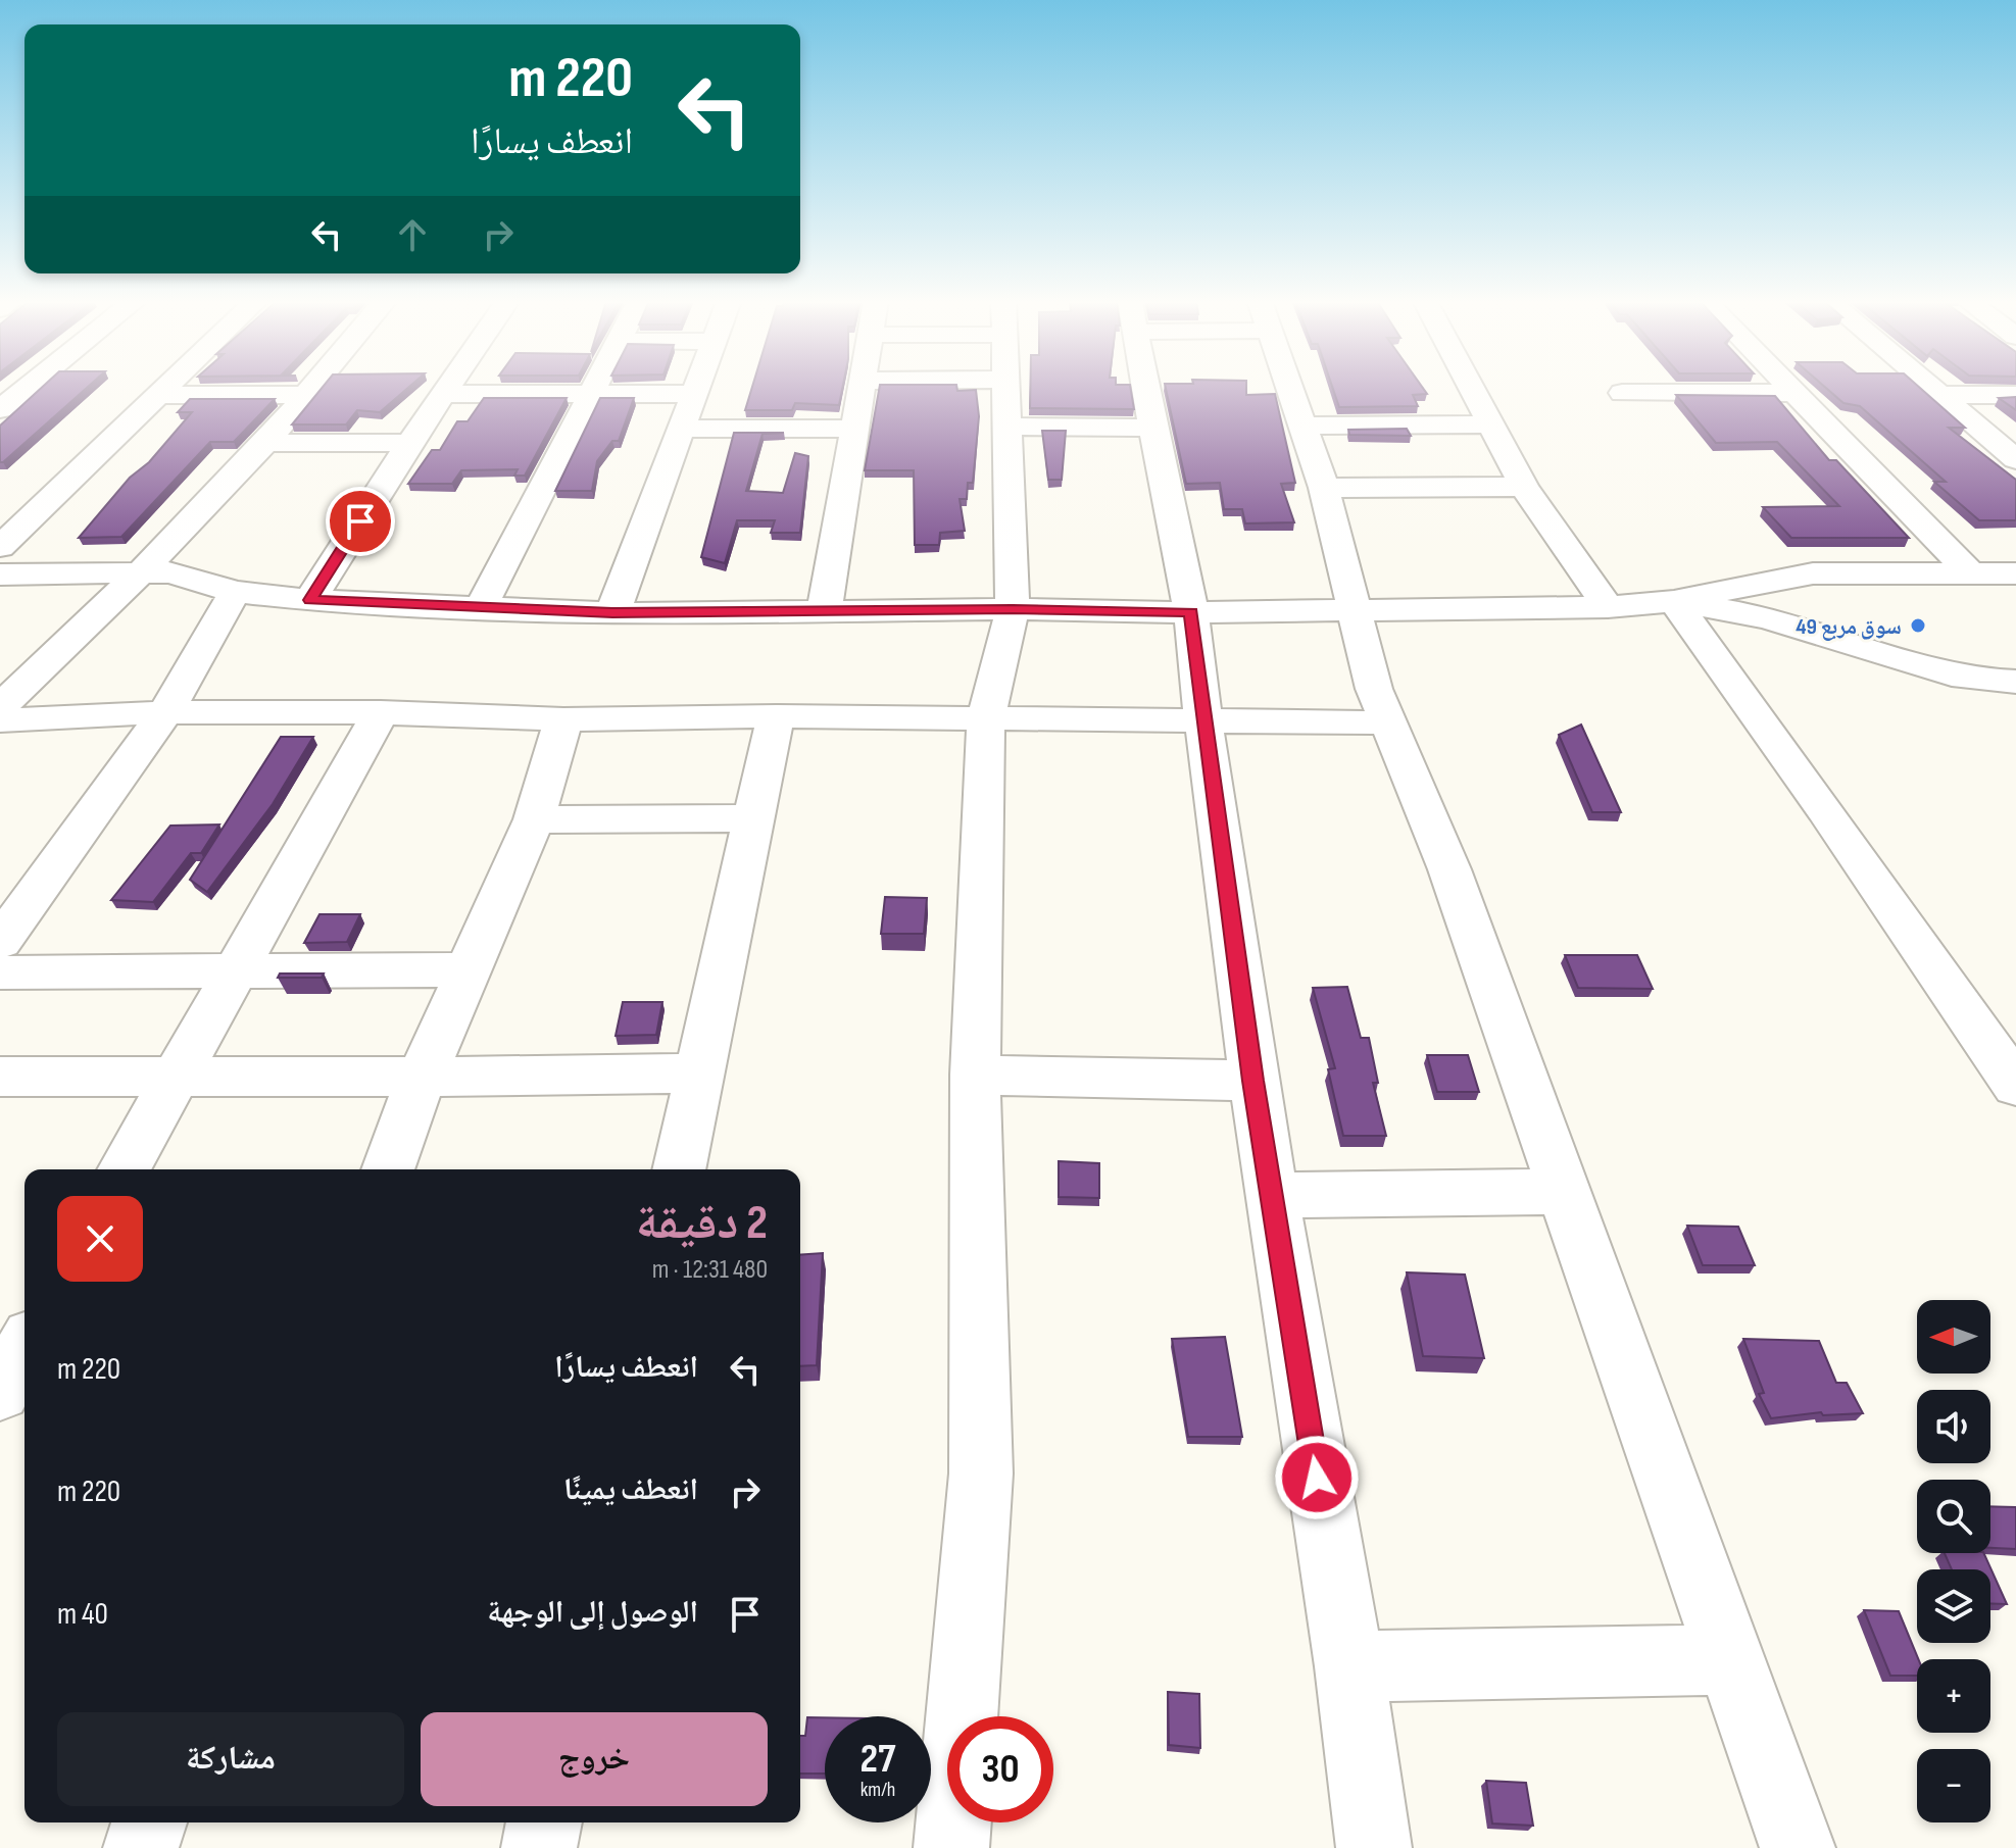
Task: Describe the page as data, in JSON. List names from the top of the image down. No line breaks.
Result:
{"places":["سوق مربع 49"],"north":"left","page":{"turn":["220 m","انعطف يسارًا"],"heading":["2 دقيقة","480 m · 12:31"],"map_buttons":["+","−"],"list":[{"name":"انعطف يسارًا","value":"220 m"},{"name":"انعطف يمينًا","value":"220 m"},{"name":"الوصول إلى الوجهة","value":"40 m"}],"buttons":["خروج","مشاركة"],"speed":"27 km/h","limit":"30"}}
